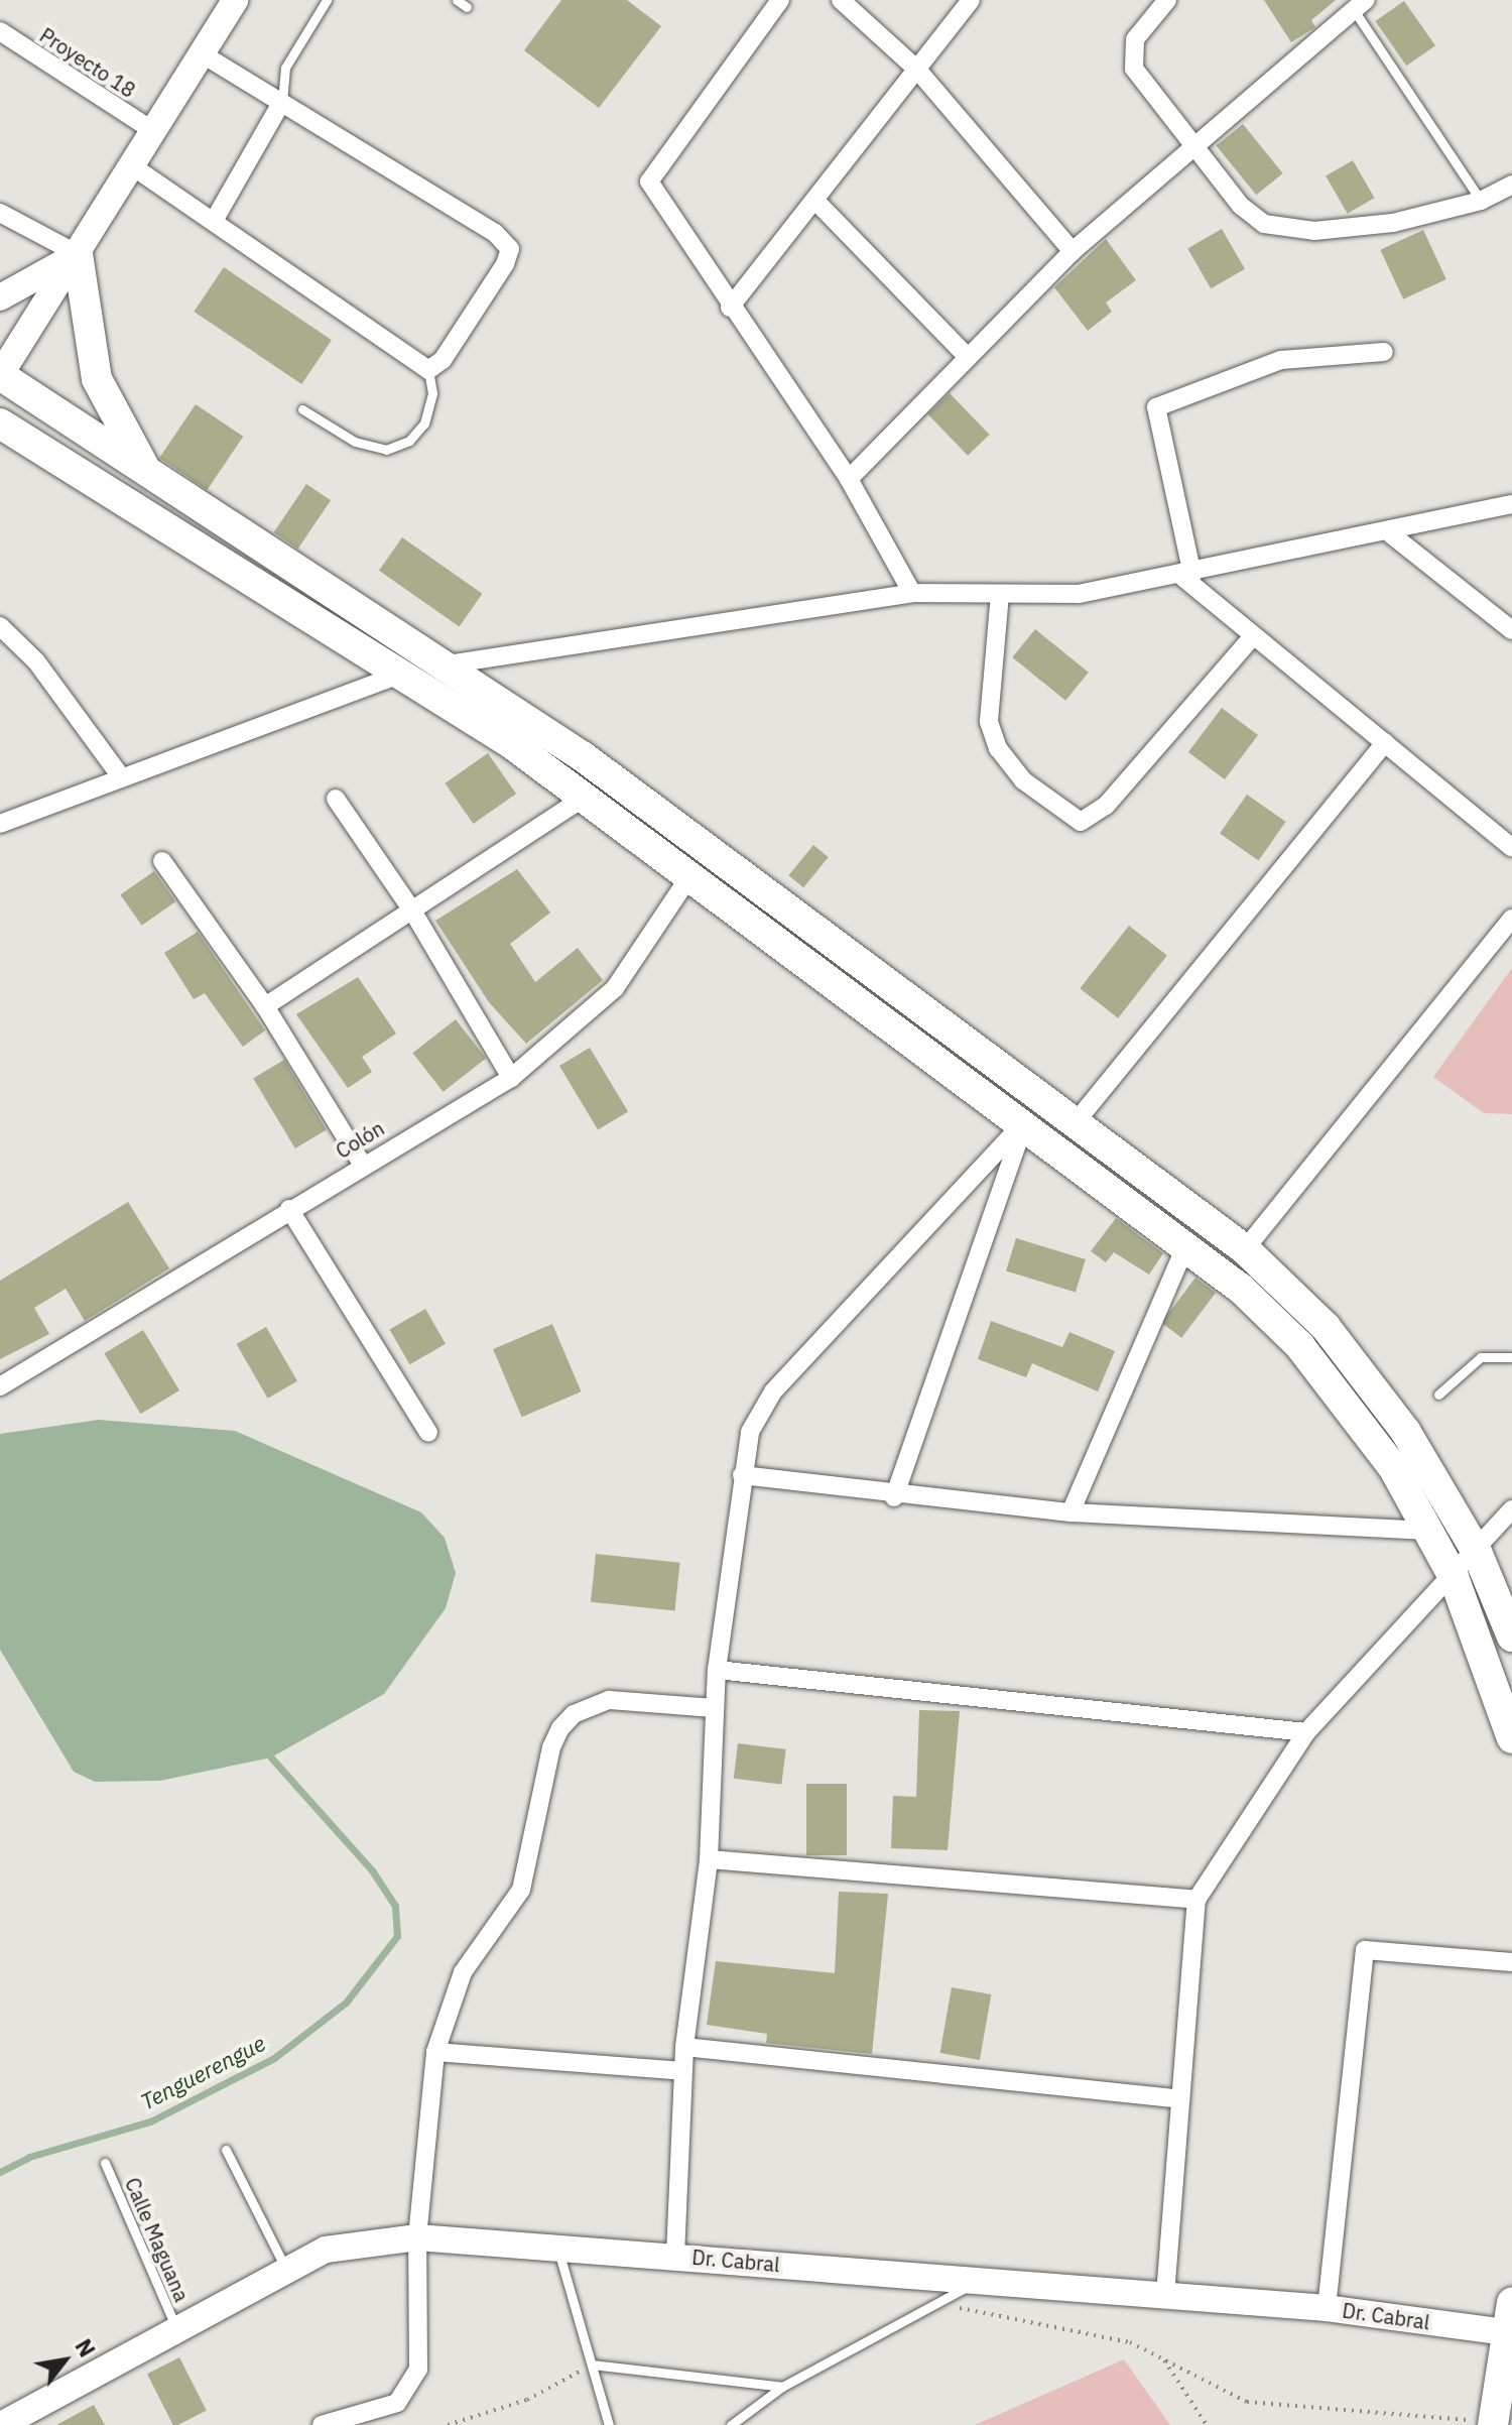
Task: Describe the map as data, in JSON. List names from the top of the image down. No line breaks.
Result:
{"streets":{"street":["Proyecto 18","Colón","Dr. Cabral"],"lane":["Calle Maguana"]},"crossings":[["Calle Maguana","Dr. Cabral"]],"water":["Tenguerengue"],"north":"top right"}
